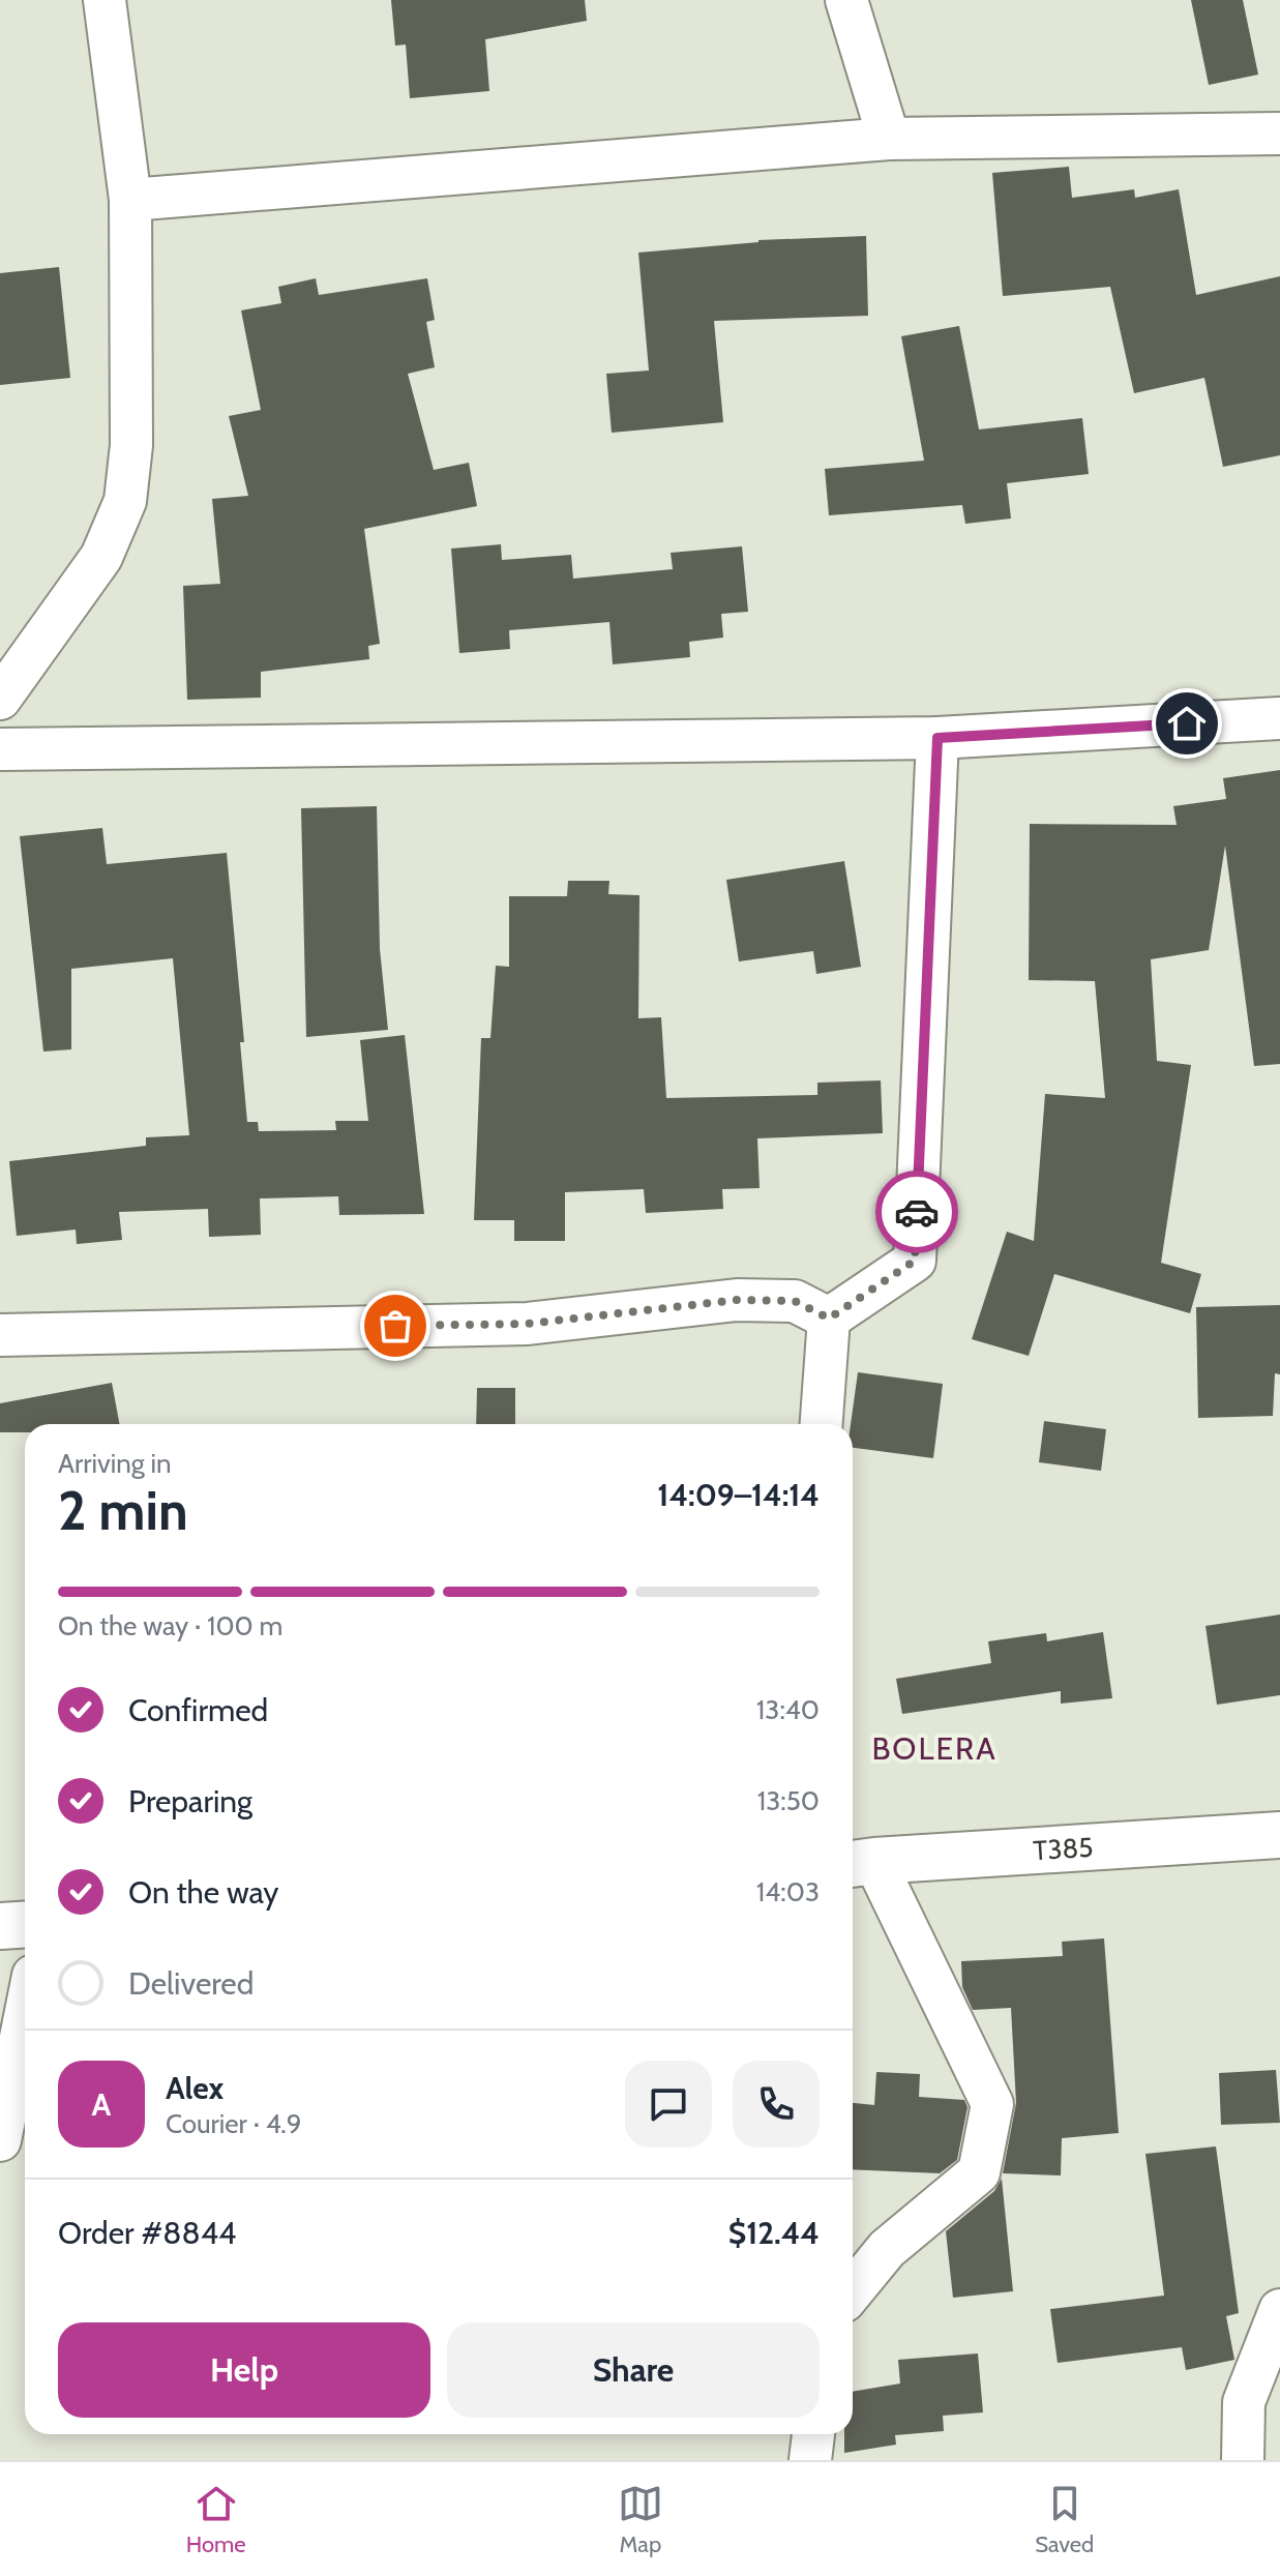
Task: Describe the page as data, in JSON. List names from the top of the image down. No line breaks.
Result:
{"streets":{"street":["T385"]},"districts":["BOLERA"],"page":{"heading":["2 min","Arriving in","14:09–14:14"],"panel":["Alex","Courier · 4.9","Order #8844","$12.44"],"bar":"On the way · 100 m","list":[["Confirmed","13:40"],["Preparing","13:50"],["On the way","14:03"],"Delivered"],"round":"A","buttons":["Help","Share"],"tabs":["Home","Map","Saved"]}}
